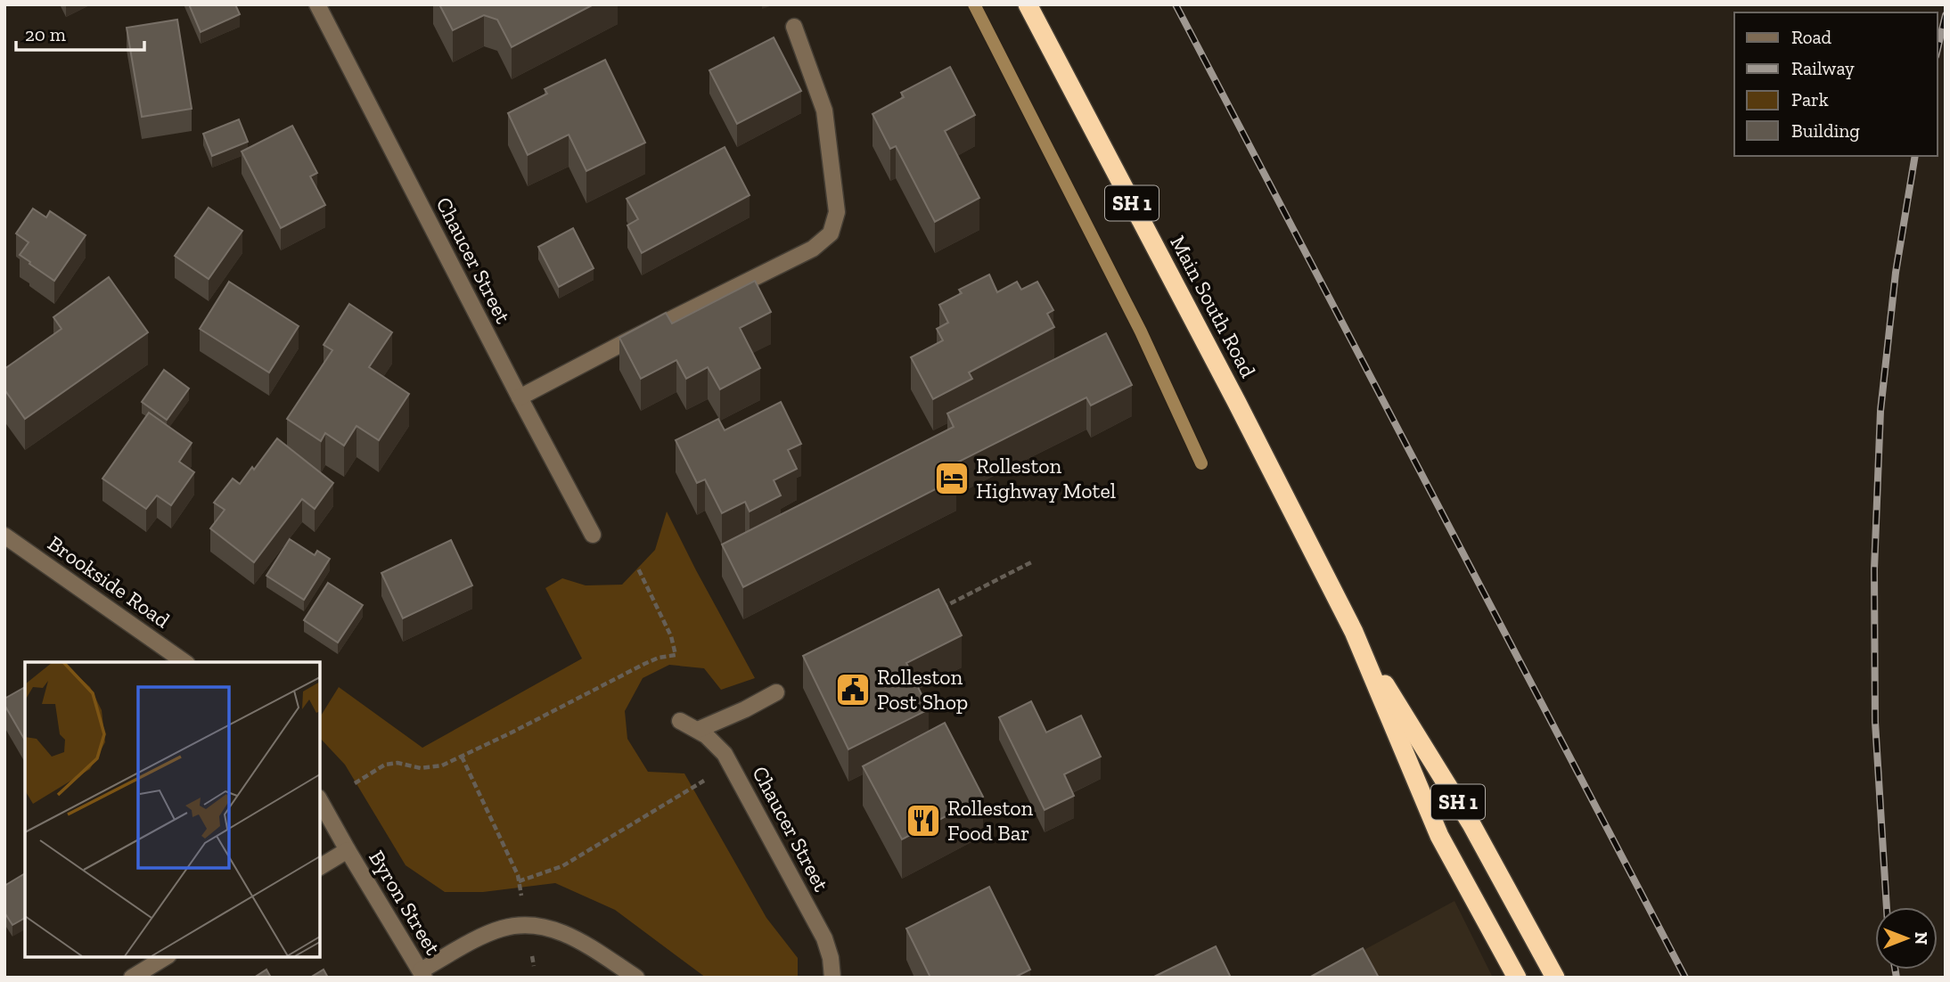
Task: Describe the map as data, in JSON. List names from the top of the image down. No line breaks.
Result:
{"streets":{"highway":["SH 1","Main South Road"],"street":["Chaucer Street","Brookside Road","Byron Street"]},"places":{"hotel":["Rolleston Highway Motel"],"public building":["Rolleston Post Shop"],"restaurant":["Rolleston Food Bar"]},"legend":["Road","Railway","Park","Building"],"scale_bar":"20 m","north":"right"}
